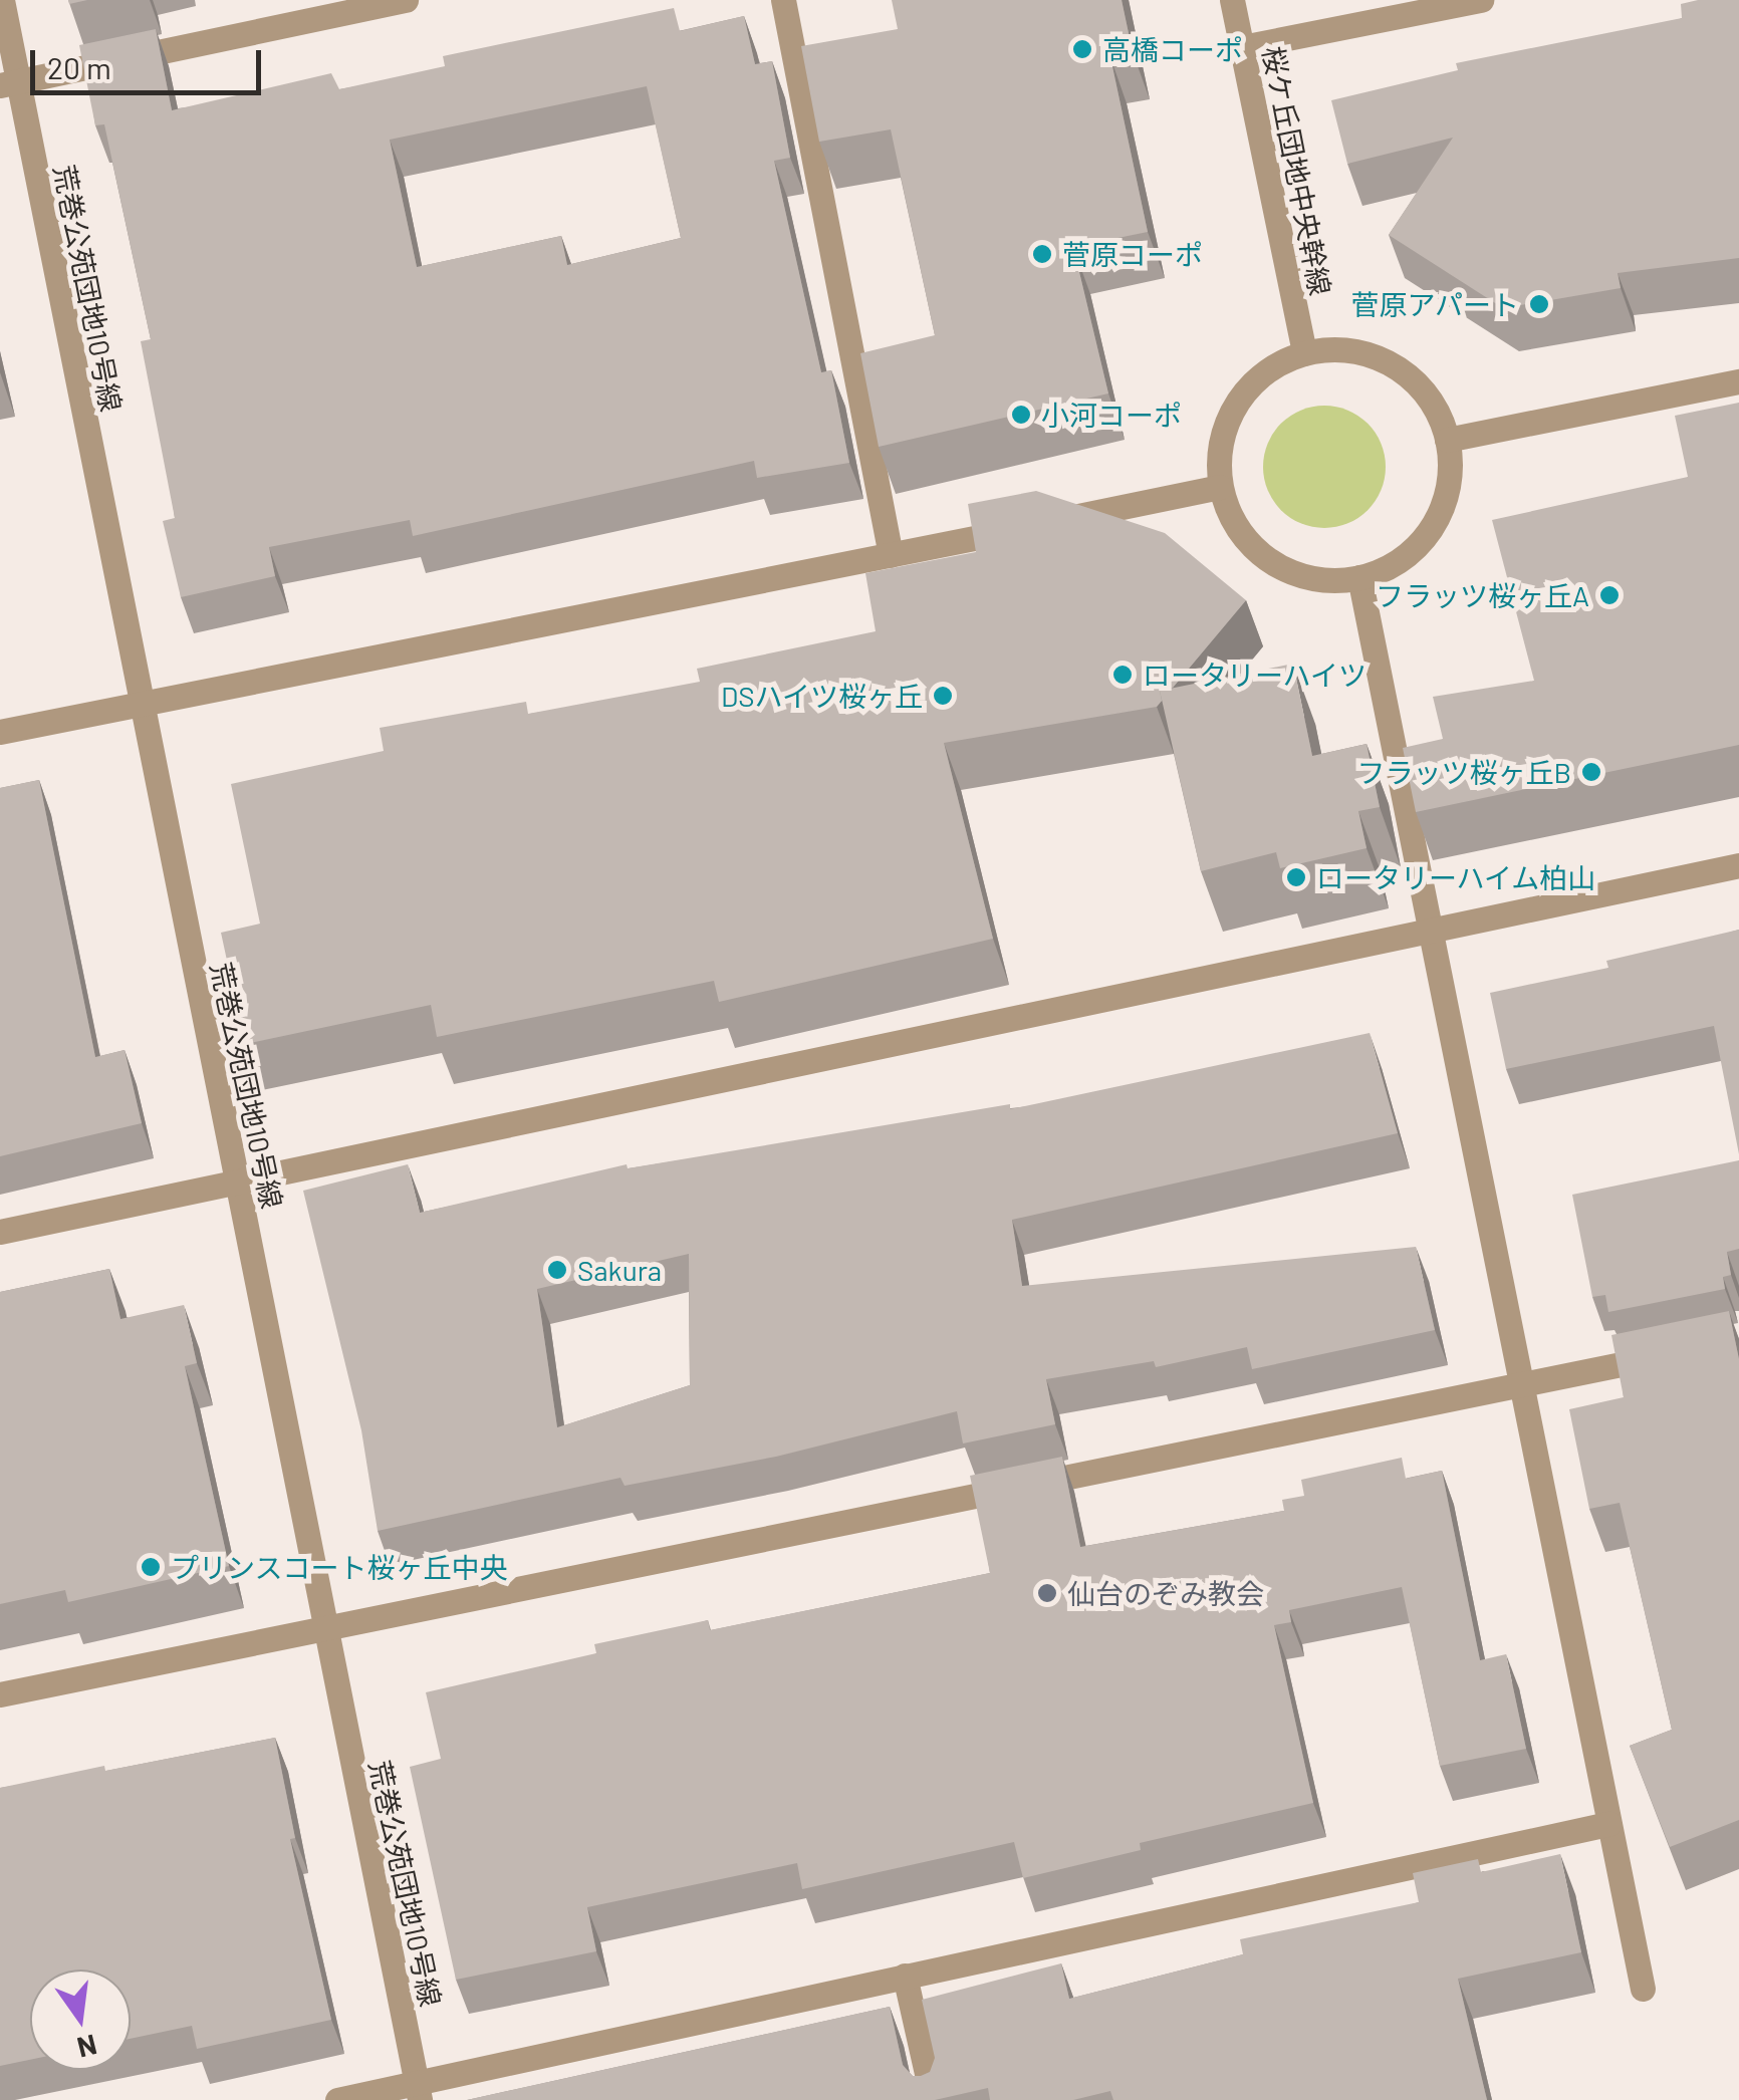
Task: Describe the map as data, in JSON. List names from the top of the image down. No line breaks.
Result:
{"streets":{"street":["桜ケ丘団地中央幹線","荒巻公苑団地10号線"]},"places":["高橋コーポ","菅原コーポ","菅原アパート","小河コーポ","フラッツ桜ヶ丘A","ロータリーハイツ","DSハイツ桜ヶ丘","フラッツ桜ヶ丘B","ロータリーハイム柏山","Sakura","プリンスコート桜ヶ丘中央","仙台のぞみ教会"],"scale_bar":"20 m","north":"bottom"}
